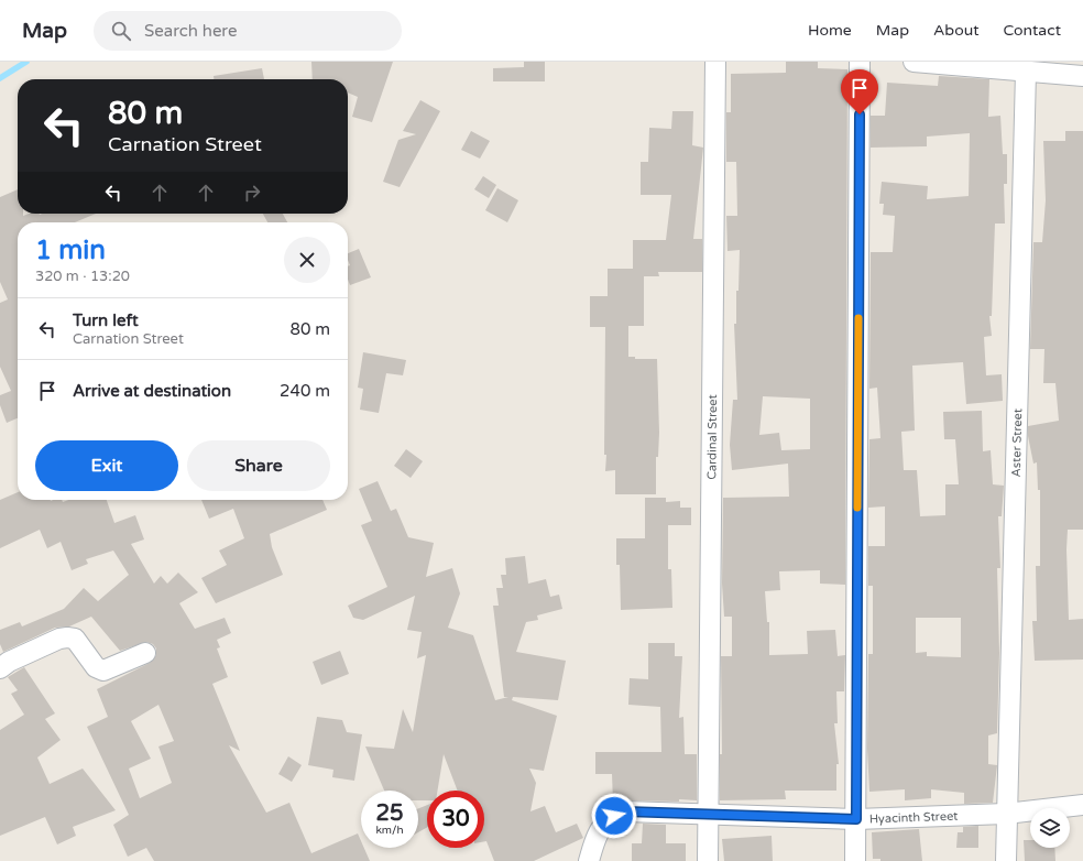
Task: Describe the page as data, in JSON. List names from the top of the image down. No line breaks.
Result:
{"streets":{"street":["Cardinal Street","Aster Street","Hyacinth Street"]},"crossings":[["Cardinal Street","Hyacinth Street"],["Aster Street","Hyacinth Street"]],"page":{"header":"Map","search":"Search here","nav":["Home","Map","About","Contact"],"turn":["80 m","Carnation Street"],"heading":["1 min","320 m · 13:20"],"list":[{"name":"Turn left","note":"Carnation Street","value":"80 m"},{"name":"Arrive at destination","value":"240 m"}],"buttons":["Exit","Share"],"speed":"25 km/h","limit":"30"}}
